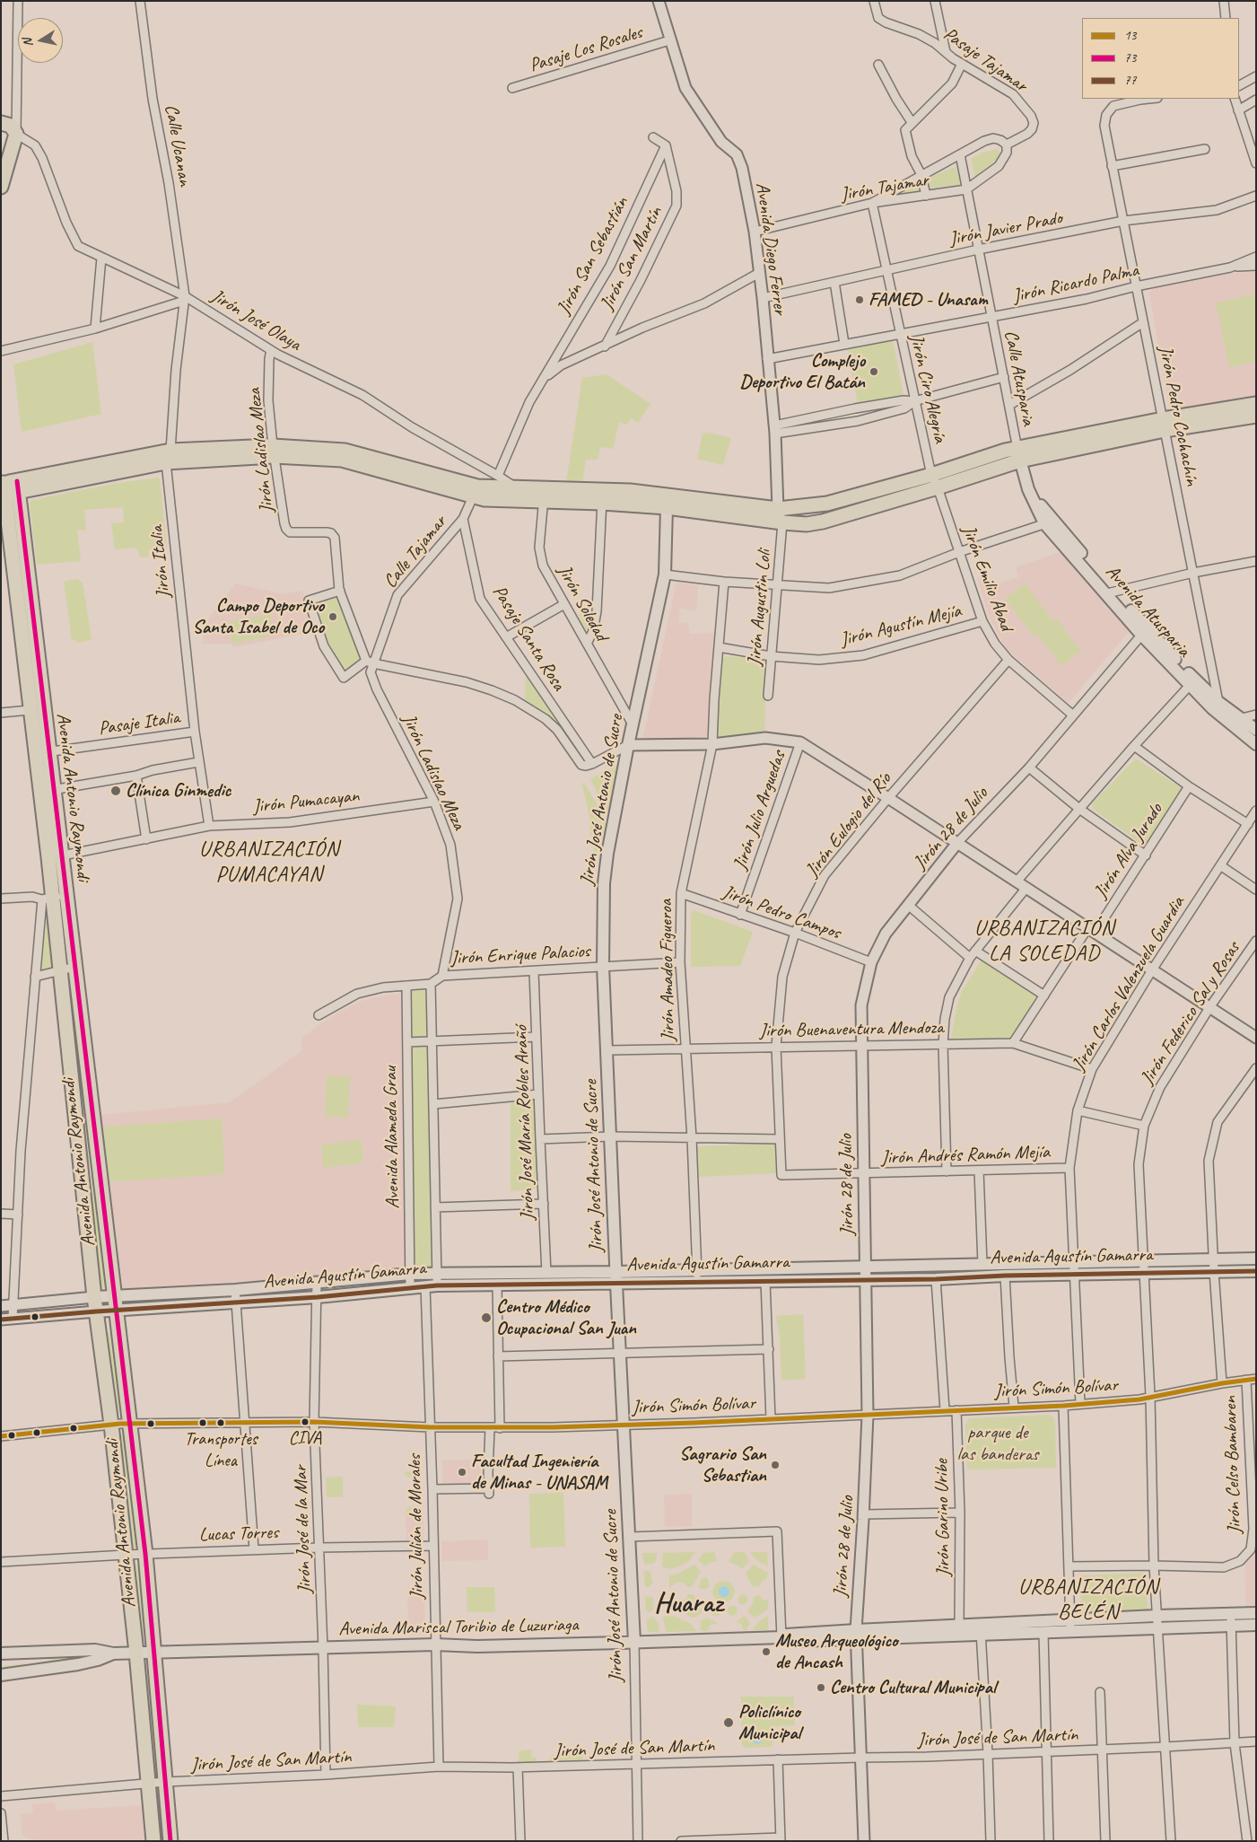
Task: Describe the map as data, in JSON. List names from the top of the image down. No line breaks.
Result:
{"streets":{"main road":["Avenida Atusparia","Avenida Antonio Raymondi","Jirón José Antonio de Sucre","Avenida Agustín Gamarra","Avenida Mariscal Toribio de Luzuriaga"],"street":["Pasaje Los Rosales","Pasaje Tajamar","Calle Ucanan","Jirón Tajamar","Jirón Javier Prado","Avenida Diego Ferrer","Jirón San Sebastián","Jirón San Martín","Jirón Ricardo Palma","Jirón José Olaya","Calle Atusparia","Jirón Ciro Alegría","Jirón Pedro Cochachín","Jirón Ladislao Meza","Calle Tajamar","Jirón Italia","Jirón Emilio Abad","Jirón Soledad","Jirón Augustin Loli","Jirón Agustín Mejía","Pasaje Santa Rosa","Pasaje Italia","Jirón Pumacayan","Jirón Julio Arguedas","Jirón Eulogio del Río","Jirón 28 de Julio","Jirón Alva Jurado","Jirón Pedro Campos","Jirón Enrique Palacios","Jirón Amadeo Figueroa","Jirón Carlos Valenzuela Guardia","Jirón Federico Sal y Rosas","Jirón Buenaventura Mendoza","Jirón José María Robles Arañó","Avenida Alameda Grau","Jirón Andrés Ramón Mejía","Jirón Simón Bolívar","Jirón Celso Bambaren","Jirón Garino Uribe","Jirón Julián de Morales","Jirón José de la Mar","Lucas Torres","Jirón José de San Martín"]},"crossings":[["Pasaje Los Rosales","Avenida Diego Ferrer"],["Pasaje Tajamar","Jirón Tajamar"],["Calle Ucanan","Jirón José Olaya"],["Calle Ucanan","Jirón Italia"],["Jirón Tajamar","Avenida Diego Ferrer"],["Jirón Tajamar","Calle Atusparia"],["Jirón Tajamar","Jirón Ciro Alegría"],["Jirón Javier Prado","Avenida Diego Ferrer"],["Jirón Javier Prado","Calle Atusparia"],["Jirón Javier Prado","Jirón Ciro Alegría"],["Jirón Javier Prado","Jirón Pedro Cochachín"],["Avenida Diego Ferrer","Jirón Ricardo Palma"],["Avenida Diego Ferrer","Jirón Augustin Loli"],["Jirón San Sebastián","Jirón San Martín"],["Jirón Ricardo Palma","Calle Atusparia"],["Jirón Ricardo Palma","Jirón Ciro Alegría"],["Jirón Ricardo Palma","Jirón Pedro Cochachín"],["Jirón José Olaya","Jirón Ladislao Meza"],["Jirón José Olaya","Jirón Italia"],["Calle Atusparia","Avenida Atusparia"],["Jirón Ciro Alegría","Jirón Emilio Abad"],["Jirón Pedro Cochachín","Avenida Atusparia"],["Jirón Ladislao Meza","Calle Tajamar"],["Jirón Ladislao Meza","Jirón Pumacayan"],["Jirón Ladislao Meza","Jirón Enrique Palacios"],["Calle Tajamar","Pasaje Santa Rosa"],["Jirón Italia","Pasaje Italia"],["Jirón Italia","Jirón Pumacayan"],["Jirón Emilio Abad","Jirón Agustín Mejía"],["Jirón Emilio Abad","Jirón Eulogio del Río"],["Jirón Emilio Abad","Jirón 28 de Julio"],["Jirón Soledad","Jirón José Antonio de Sucre"],["Jirón Augustin Loli","Jirón Agustín Mejía"],["Avenida Atusparia","Jirón 28 de Julio"],["Jirón Agustín Mejía","Jirón Amadeo Figueroa"],["Pasaje Italia","Avenida Antonio Raymondi"],["Avenida Antonio Raymondi","Jirón Pumacayan"],["Avenida Antonio Raymondi","Avenida Agustín Gamarra"],["Avenida Antonio Raymondi","Jirón Simón Bolívar"],["Avenida Antonio Raymondi","Lucas Torres"],["Avenida Antonio Raymondi","Avenida Mariscal Toribio de Luzuriaga"],["Avenida Antonio Raymondi","Jirón José de San Martín"],["Jirón José Antonio de Sucre","Jirón Enrique Palacios"],["Jirón José Antonio de Sucre","Jirón Buenaventura Mendoza"],["Jirón José Antonio de Sucre","Avenida Agustín Gamarra"],["Jirón José Antonio de Sucre","Jirón Simón Bolívar"],["Jirón José Antonio de Sucre","Avenida Mariscal Toribio de Luzuriaga"],["Jirón José Antonio de Sucre","Jirón José de San Martín"],["Jirón Julio Arguedas","Jirón Pedro Campos"],["Jirón Eulogio del Río","Jirón Pedro Campos"],["Jirón Eulogio del Río","Jirón Buenaventura Mendoza"],["Jirón Eulogio del Río","Jirón Andrés Ramón Mejía"],["Jirón 28 de Julio","Jirón Pedro Campos"],["Jirón 28 de Julio","Jirón Buenaventura Mendoza"],["Jirón 28 de Julio","Jirón Andrés Ramón Mejía"],["Jirón 28 de Julio","Avenida Agustín Gamarra"],["Jirón 28 de Julio","Jirón Simón Bolívar"],["Jirón 28 de Julio","Avenida Mariscal Toribio de Luzuriaga"],["Jirón 28 de Julio","Jirón José de San Martín"],["Jirón Alva Jurado","Jirón Buenaventura Mendoza"],["Jirón Pedro Campos","Jirón Amadeo Figueroa"],["Jirón Enrique Palacios","Jirón Amadeo Figueroa"],["Jirón Enrique Palacios","Jirón José María Robles Arañó"],["Jirón Enrique Palacios","Avenida Alameda Grau"],["Jirón Amadeo Figueroa","Jirón Buenaventura Mendoza"],["Jirón Amadeo Figueroa","Avenida Agustín Gamarra"],["Jirón Carlos Valenzuela Guardia","Jirón Buenaventura Mendoza"],["Jirón Carlos Valenzuela Guardia","Jirón Andrés Ramón Mejía"],["Jirón Carlos Valenzuela Guardia","Avenida Agustín Gamarra"],["Jirón Carlos Valenzuela Guardia","Jirón Simón Bolívar"],["Jirón Federico Sal y Rosas","Avenida Agustín Gamarra"],["Jirón Federico Sal y Rosas","Jirón Simón Bolívar"],["Jirón Federico Sal y Rosas","Jirón Celso Bambaren"],["Jirón Federico Sal y Rosas","Avenida Mariscal Toribio de Luzuriaga"],["Jirón Federico Sal y Rosas","Jirón José de San Martín"],["Jirón José María Robles Arañó","Avenida Agustín Gamarra"],["Avenida Alameda Grau","Avenida Agustín Gamarra"],["Avenida Agustín Gamarra","Jirón Julián de Morales"],["Avenida Agustín Gamarra","Jirón José de la Mar"],["Jirón Simón Bolívar","Jirón Celso Bambaren"],["Jirón Simón Bolívar","Jirón Garino Uribe"],["Jirón Simón Bolívar","Jirón Julián de Morales"],["Jirón Simón Bolívar","Jirón José de la Mar"],["Jirón Garino Uribe","Avenida Mariscal Toribio de Luzuriaga"],["Jirón Julián de Morales","Lucas Torres"],["Jirón Julián de Morales","Avenida Mariscal Toribio de Luzuriaga"],["Jirón Julián de Morales","Jirón José de San Martín"],["Jirón José de la Mar","Lucas Torres"],["Jirón José de la Mar","Avenida Mariscal Toribio de Luzuriaga"],["Jirón José de la Mar","Jirón José de San Martín"]],"districts":["URBANIZACIÓN PUMACAYAN","URBANIZACIÓN LA SOLEDAD","URBANIZACIÓN BELÉN","Huaraz"],"parks":["parque de las banderas"],"places":["FAMED - Unasam","Complejo Deportivo El Batán","Campo Deportivo Santa Isabel de Oco","Clínica Ginmedic","Centro Médico Ocupacional San Juan","CIVA","Transportes Línea","Sagrario San Sebastian","Facultad Ingeniería de Minas - UNASAM","Museo Arqueológico de Ancash","Centro Cultural Municipal","Policlínico Municipal"],"lines":["transit line 73","transit line 77","transit line 13"],"legend":["13","73","77"],"north":"left"}
